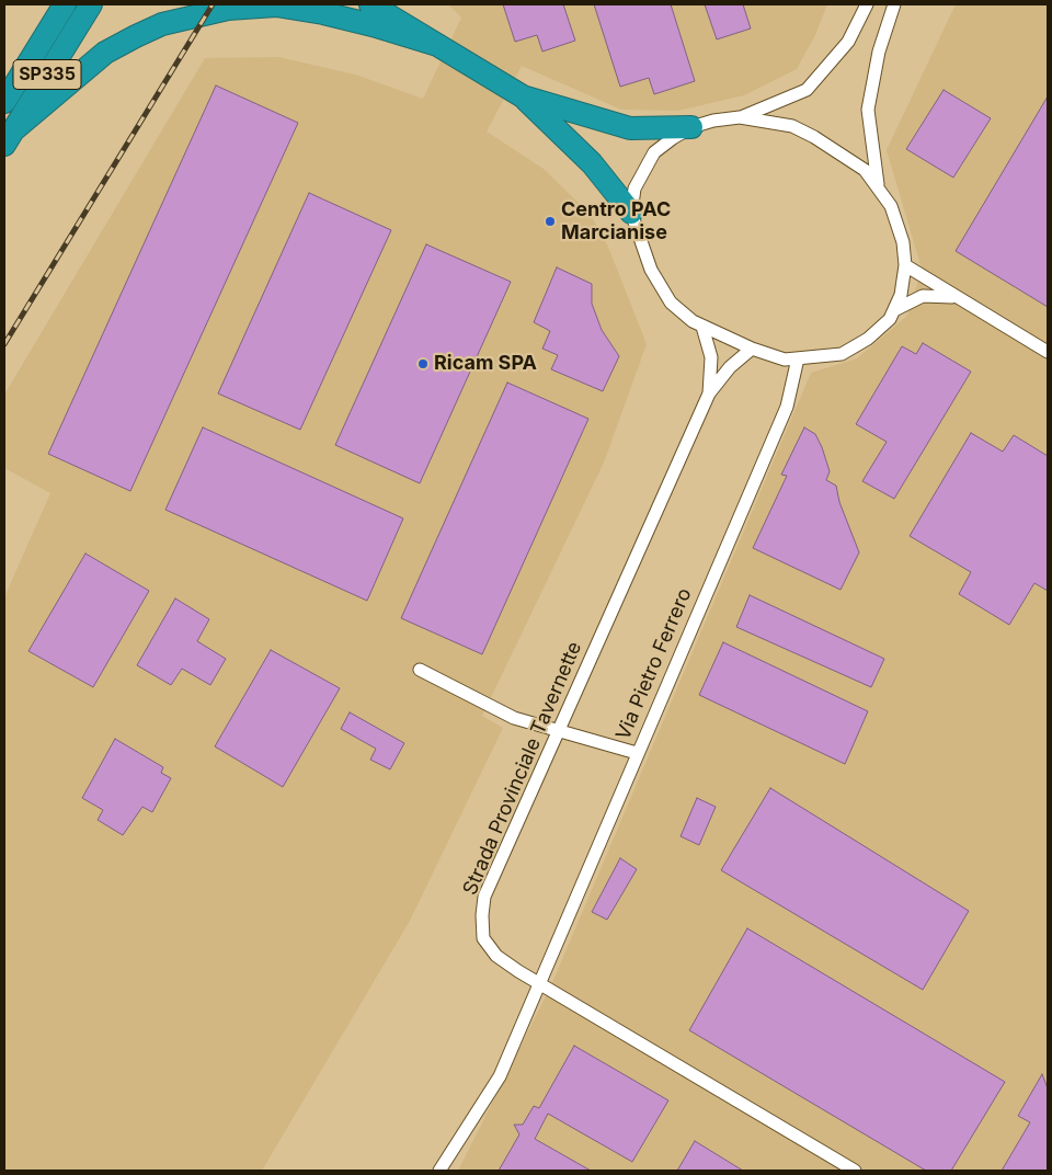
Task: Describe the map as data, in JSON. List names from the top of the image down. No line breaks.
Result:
{"streets":{"highway":["SP335"],"street":["Via Pietro Ferrero","Strada Provinciale Tavernette"]},"crossings":[["Via Pietro Ferrero","Strada Provinciale Tavernette"]],"places":["Centro PAC Marcianise","Ricam SPA"]}
